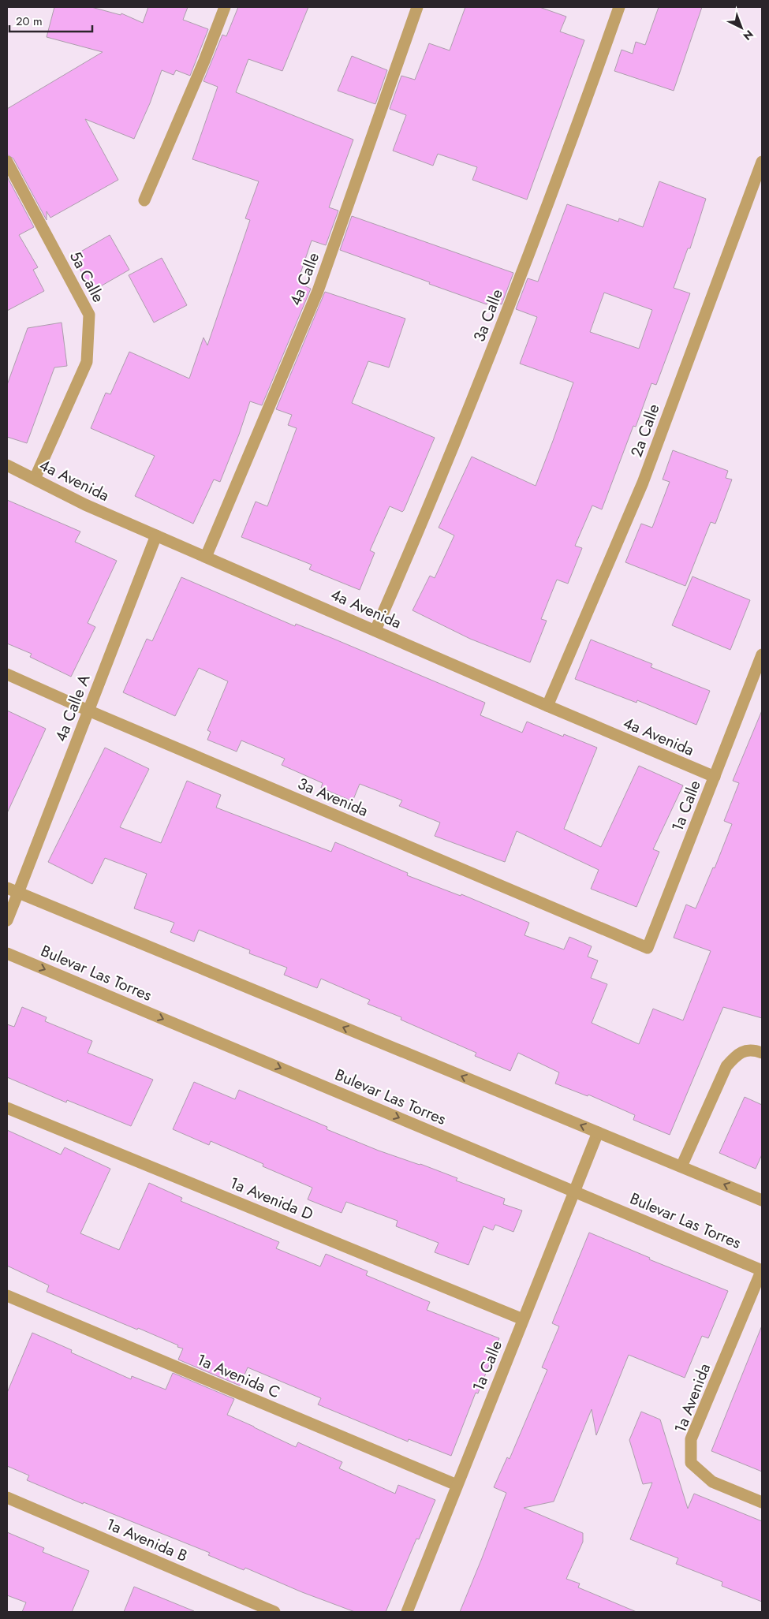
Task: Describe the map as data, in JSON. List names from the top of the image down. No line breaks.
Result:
{"streets":{"street":["5a Calle","4a Calle","3a Calle","2a Calle","4a Avenida","4a Calle A","3a Avenida","1a Calle","Bulevar Las Torres","1a Avenida D","1a Avenida C","1a Avenida","1a Avenida B"]},"crossings":[["5a Calle","4a Avenida"],["4a Calle","4a Avenida"],["3a Calle","4a Avenida"],["2a Calle","4a Avenida"],["4a Avenida","4a Calle A"],["4a Avenida","1a Calle"],["4a Calle A","3a Avenida"],["3a Avenida","1a Calle"],["1a Calle","Bulevar Las Torres"],["1a Calle","1a Avenida D"],["1a Calle","1a Avenida C"],["Bulevar Las Torres","1a Avenida"]],"scale_bar":"20 m","north":"bottom right"}
